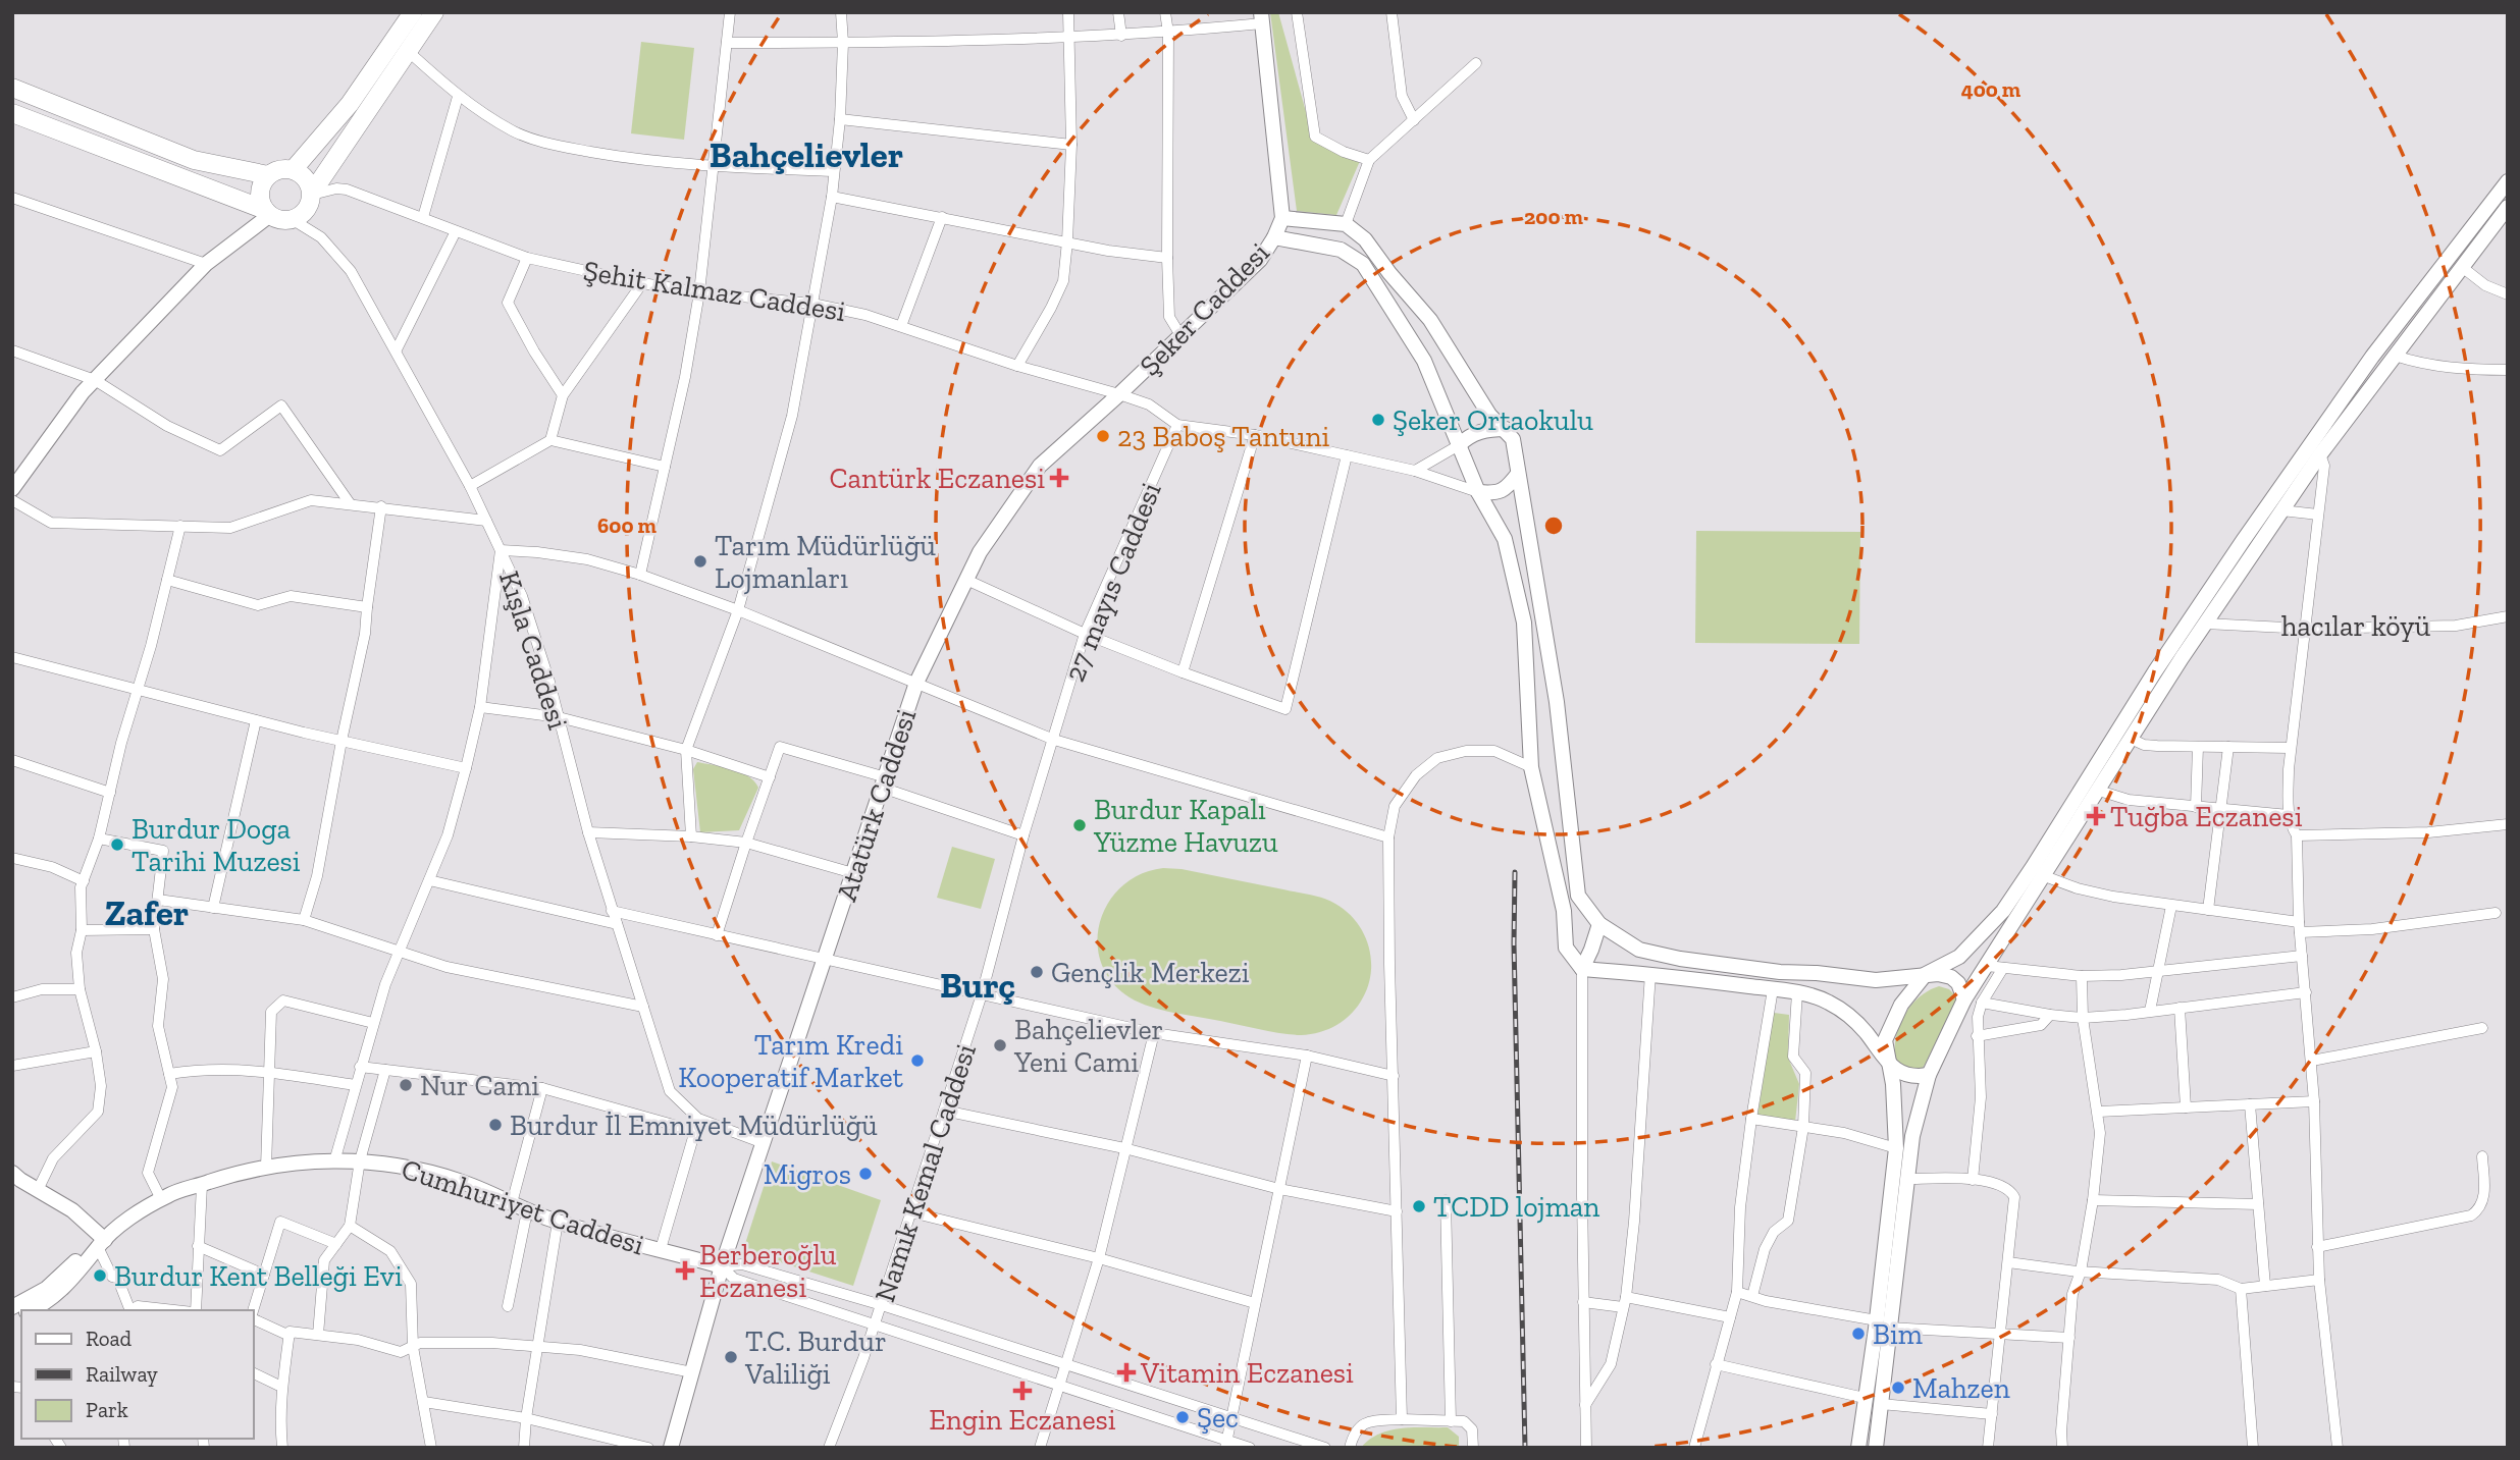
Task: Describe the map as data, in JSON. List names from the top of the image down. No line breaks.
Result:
{"streets":{"main road":["Şeker Caddesi","Atatürk Caddesi","Cumhuriyet Caddesi"],"street":["Şehit Kalmaz Caddesi","27 mayıs Caddesi","hacılar köyü","Kışla Caddesi","Namık Kemal Caddesi"]},"crossings":[["Şehit Kalmaz Caddesi","Şeker Caddesi"],["Şehit Kalmaz Caddesi","27 mayıs Caddesi"],["Şehit Kalmaz Caddesi","Kışla Caddesi"],["Şehit Kalmaz Caddesi","Atatürk Caddesi"],["Şeker Caddesi","Atatürk Caddesi"],["27 mayıs Caddesi","Namık Kemal Caddesi"],["Atatürk Caddesi","Cumhuriyet Caddesi"]],"districts":["Bahçelievler","Zafer","Burç"],"places":{"other":["Şeker Ortaokulu","23 Baboş Tantuni","Tarım Müdürlüğü Lojmanları","Burdur Kapalı Yüzme Havuzu","Burdur Doga Tarihi Muzesi","Gençlik Merkezi","Bahçelievler Yeni Cami","Tarım Kredi Kooperatif Market","Nur Cami","Burdur İl Emniyet Müdürlüğü","Migros","TCDD lojman","Burdur Kent Belleği Evi","Bim","T.C. Burdur Valiliği","Mahzen","Şec"],"health":["Cantürk Eczanesi","Tuğba Eczanesi","Berberoğlu Eczanesi","Vitamin Eczanesi","Engin Eczanesi"]},"legend":["Road","Railway","Park"],"rings":["400 m","200 m","600 m"]}
